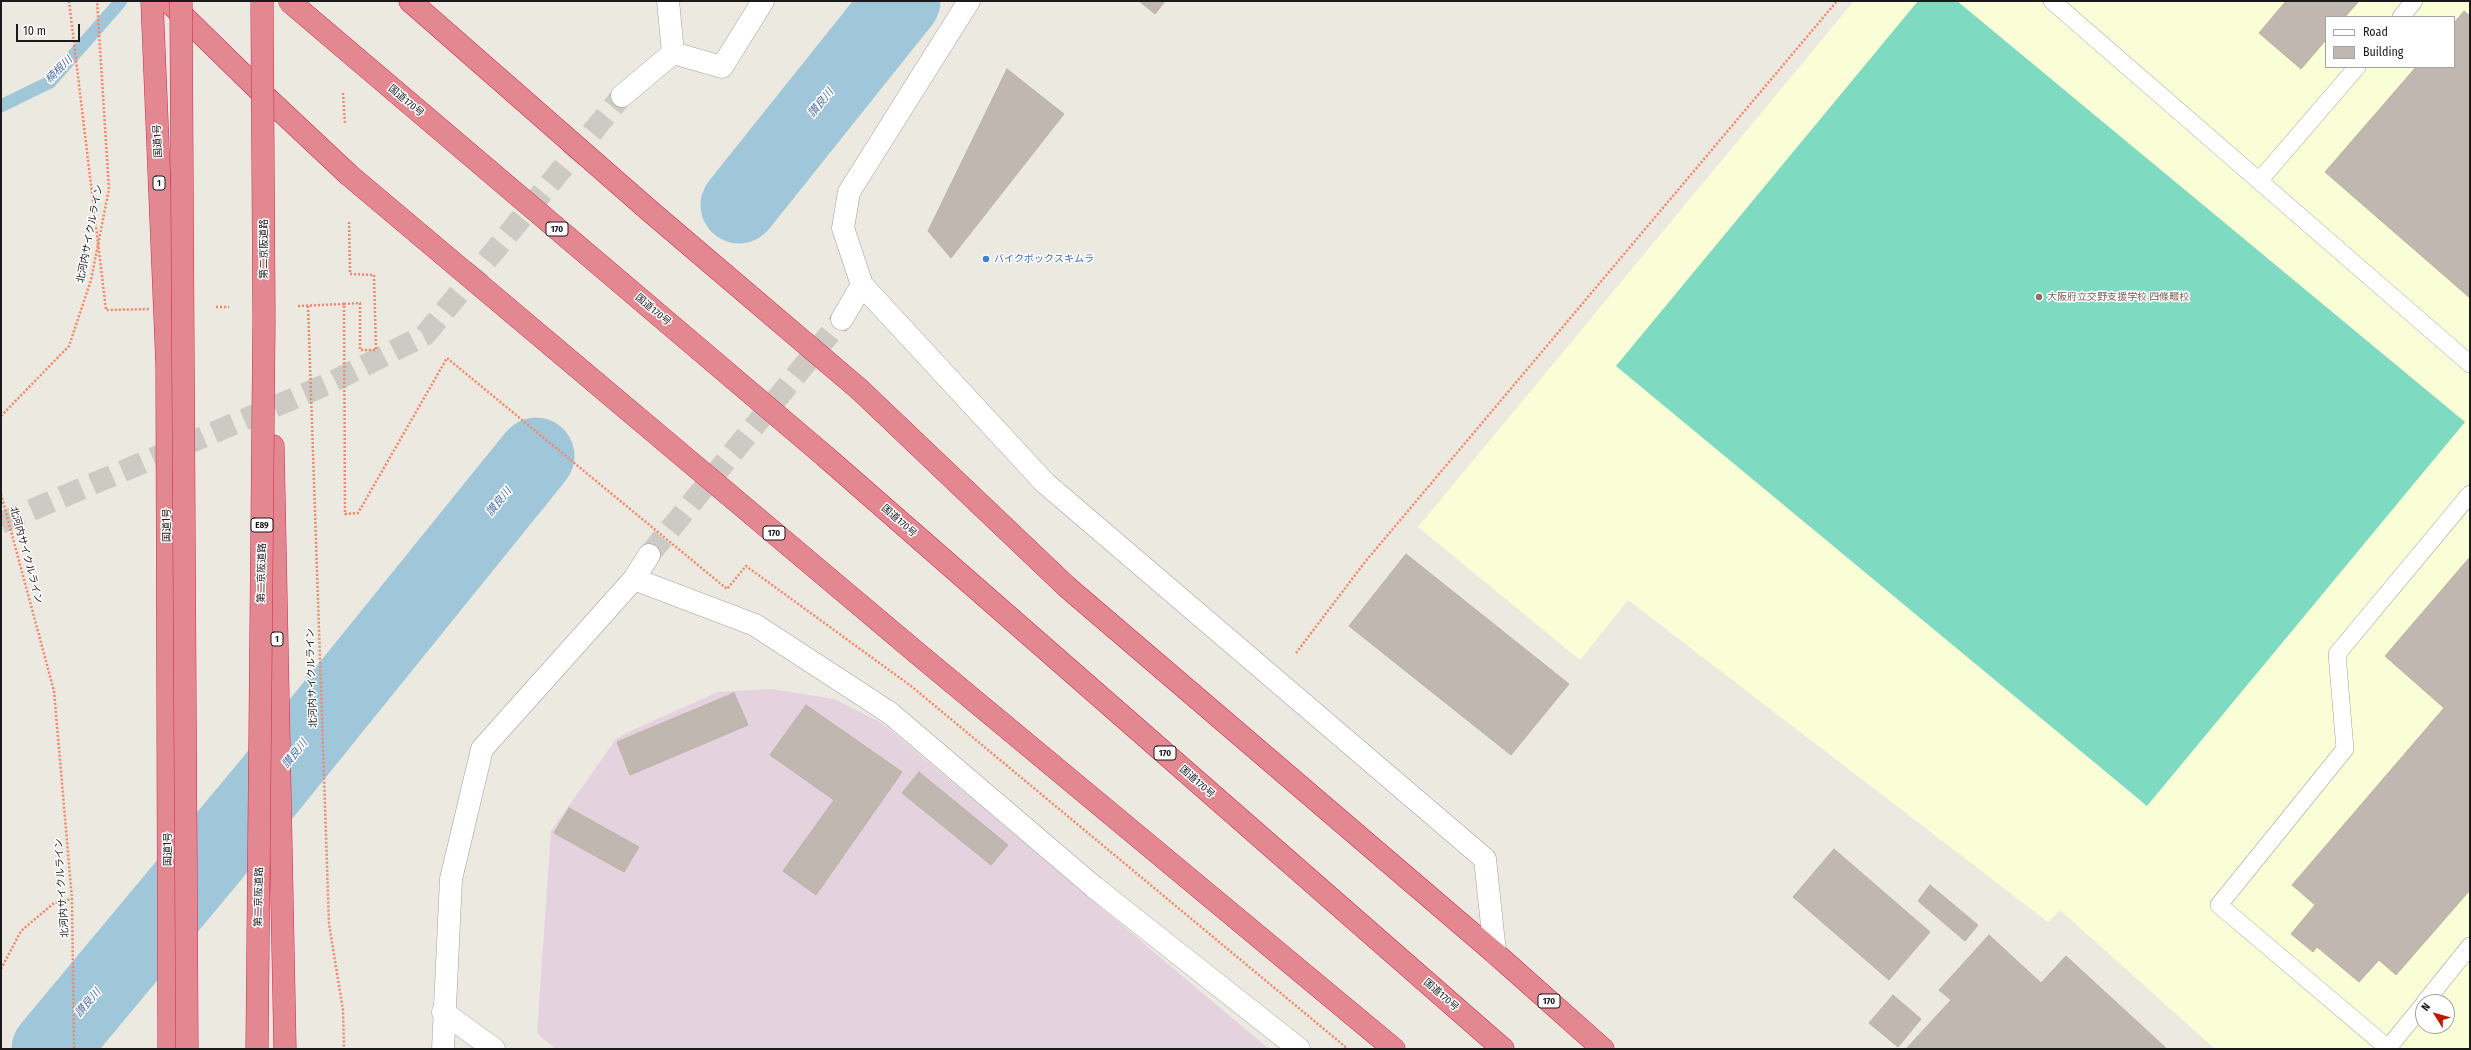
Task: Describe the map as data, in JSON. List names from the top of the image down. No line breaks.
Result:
{"streets":{"highway":["国道170号","国道1号","1","170","第二京阪道路","E89"],"path":["北河内サイクルライン"]},"crossings":[["1","170"],["1","第二京阪道路"]],"water":["楠根川","讃良川"],"places":["バイクボックスキムラ","大阪府立交野支援学校 四條畷校"],"legend":["Road","Building"],"scale_bar":"10 m","north":"top left"}
